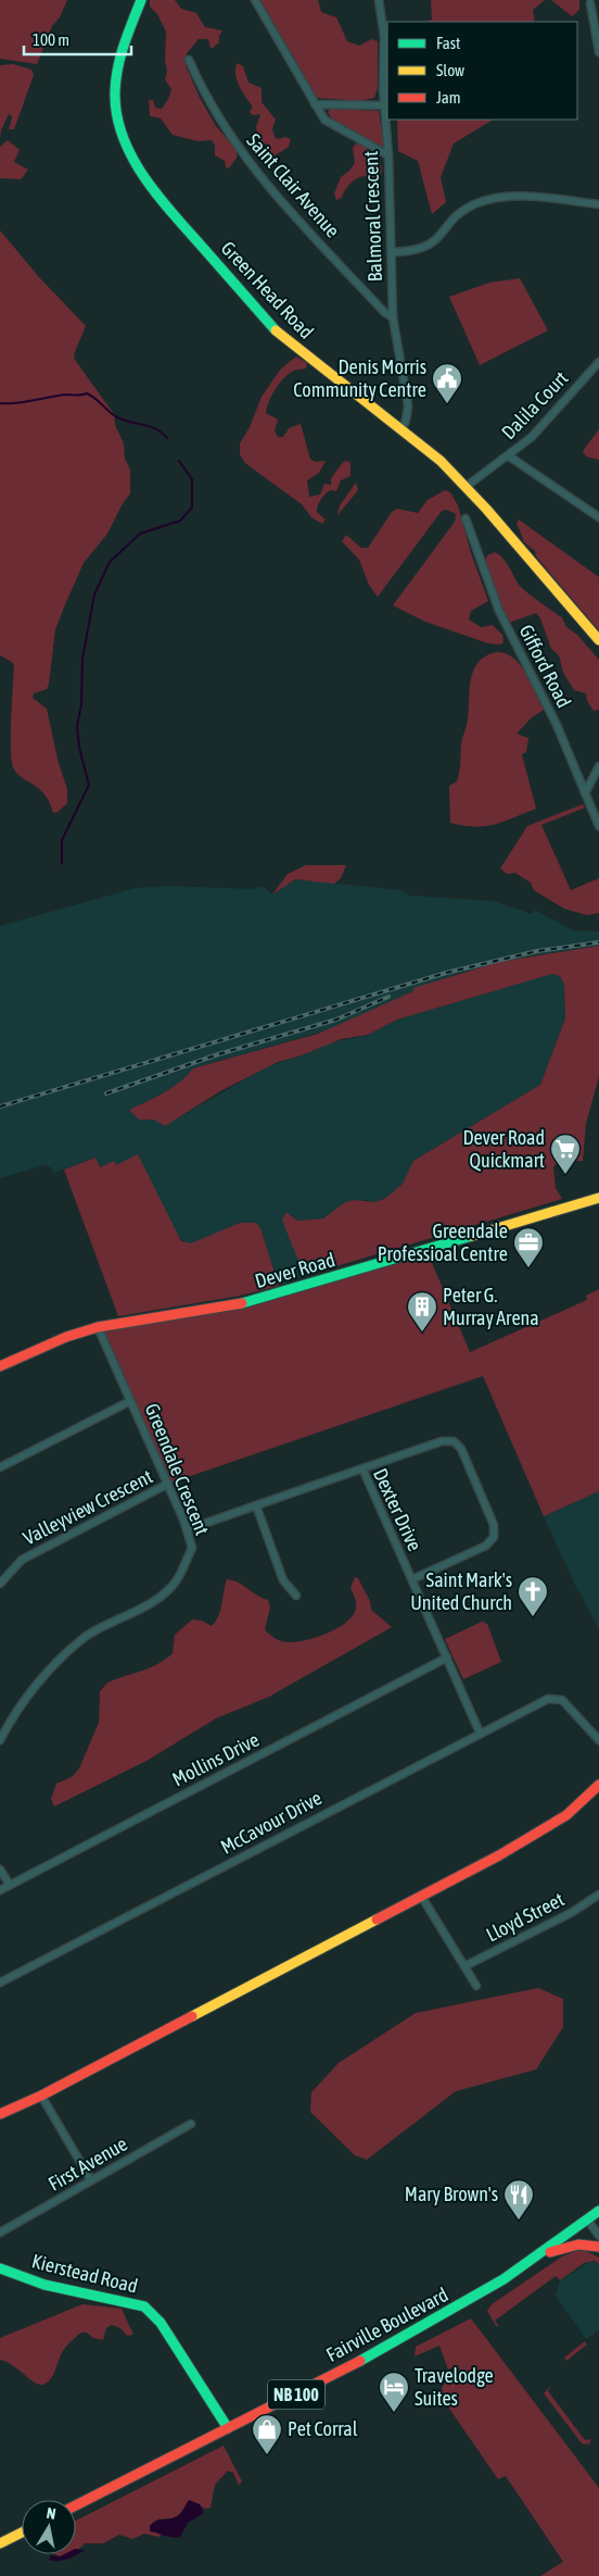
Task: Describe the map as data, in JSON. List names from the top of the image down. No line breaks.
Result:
{"streets":{"main road":["Green Head Road","Dever Road","Kierstead Road","Fairville Boulevard","NB 100"],"street":["Saint Clair Avenue","Balmoral Crescent","Dalila Court","Gifford Road","Greendale Crescent","Valleyview Crescent","Dexter Drive","Mollins Drive","McCavour Drive","Lloyd Street","First Avenue"]},"crossings":[["Saint Clair Avenue","Balmoral Crescent"],["Balmoral Crescent","Green Head Road"],["Green Head Road","Dalila Court"],["Dever Road","Greendale Crescent"],["Greendale Crescent","Valleyview Crescent"],["Greendale Crescent","Dexter Drive"],["Dexter Drive","Mollins Drive"],["Dexter Drive","McCavour Drive"],["Kierstead Road","Fairville Boulevard"]],"places":{"public building":["Denis Morris Community Centre"],"supermarket":["Dever Road Quickmart"],"office":["Greendale Professioal Centre"],"building":["Peter G. Murray Arena"],"church":["Saint Mark's United Church"],"restaurant":["Mary Brown's"],"hotel":["Travelodge Suites"],"shop":["Pet Corral"]},"legend":["Fast","Slow","Jam"],"scale_bar":"100 m","north":"top"}
